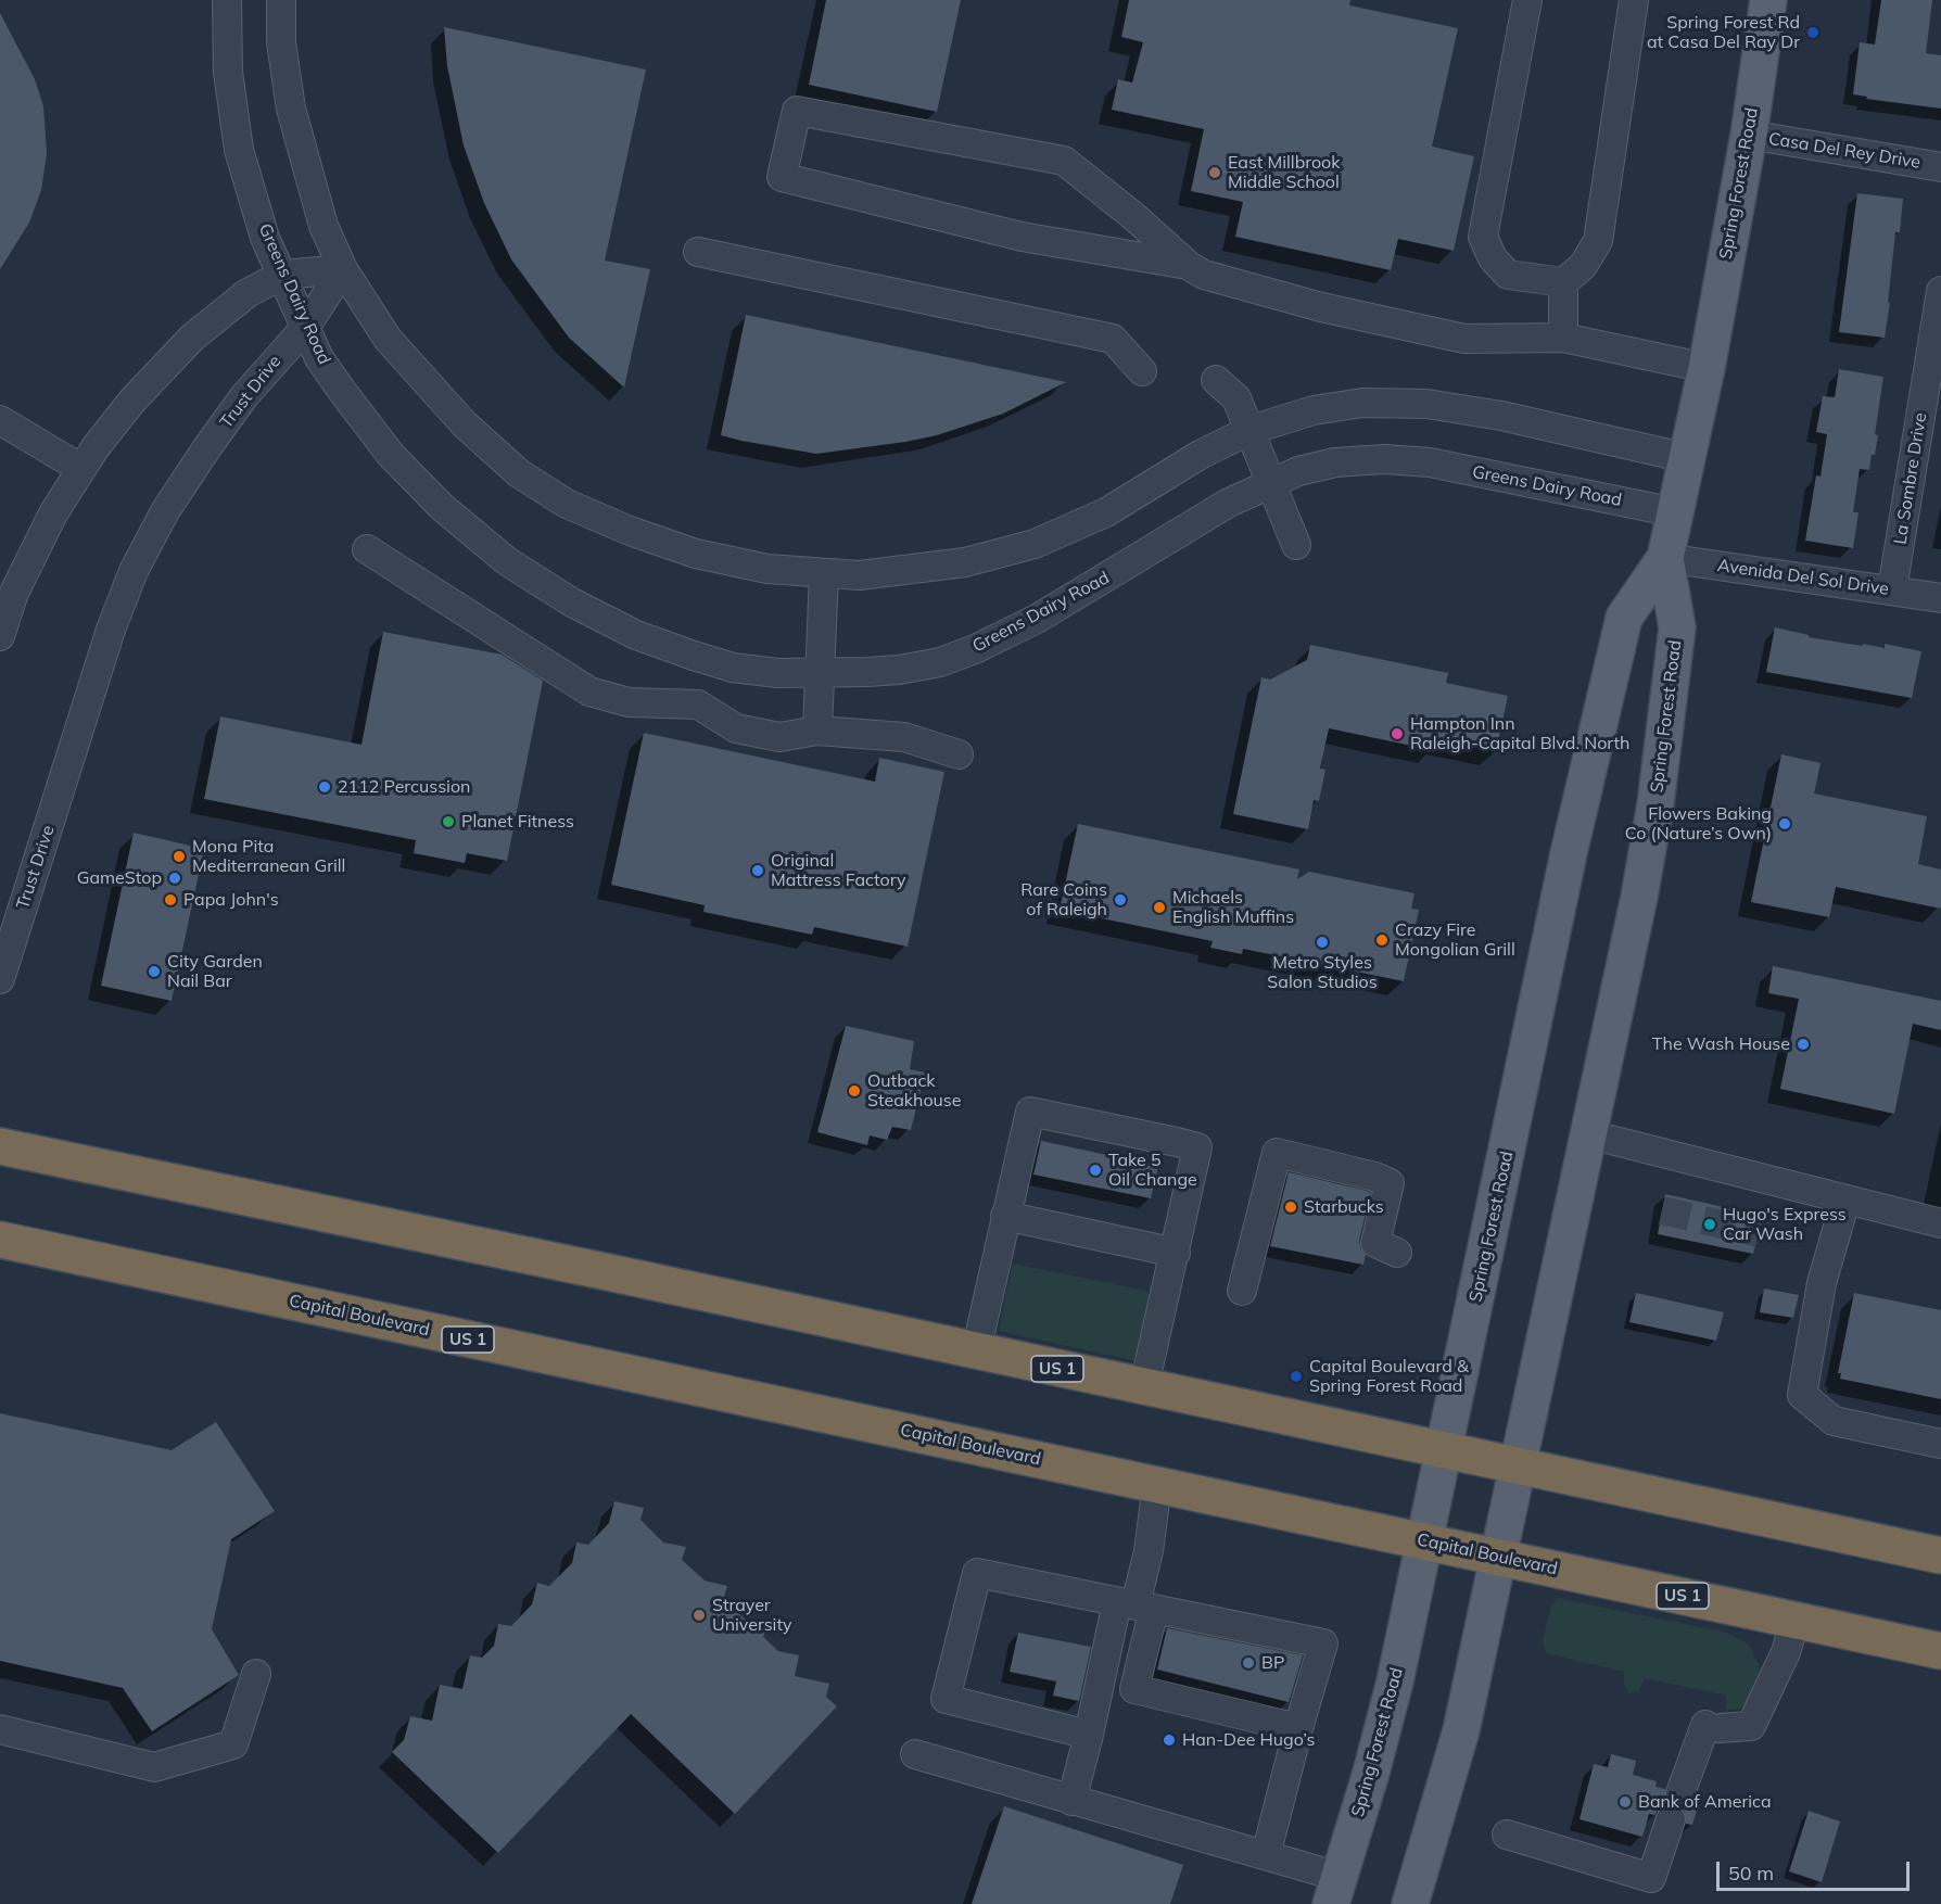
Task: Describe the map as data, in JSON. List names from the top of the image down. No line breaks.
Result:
{"streets":{"highway":["Capital Boulevard","US 1"],"main road":["Spring Forest Road"],"street":["Casa Del Rey Drive","Greens Dairy Road","Trust Drive","La Sombre Drive","Avenida Del Sol Drive"]},"crossings":[["Casa Del Rey Drive","Spring Forest Road"],["Spring Forest Road","Greens Dairy Road"],["Spring Forest Road","Avenida Del Sol Drive"],["Spring Forest Road","Capital Boulevard"],["Spring Forest Road","US 1"],["Greens Dairy Road","Trust Drive"],["La Sombre Drive","Avenida Del Sol Drive"]],"places":["Spring Forest Rd at Casa Del Ray Dr","East Millbrook Middle School","Hampton Inn Raleigh-Capital Blvd. North","2112 Percussion","Planet Fitness","Flowers Baking Co (Nature’s Own)","Mona Pita Mediterranean Grill","Original Mattress Factory","GameStop","Papa John's","Rare Coins of Raleigh","Michaels English Muffins","Crazy Fire Mongolian Grill","Metro Styles Salon Studios","City Garden Nail Bar","The Wash House","Outback Steakhouse","Take 5 Oil Change","Starbucks","Hugo's Express Car Wash","Capital Boulevard & Spring Forest Road","Strayer University","BP","Han-Dee Hugo’s","Bank of America"],"scale_bar":"50 m"}
